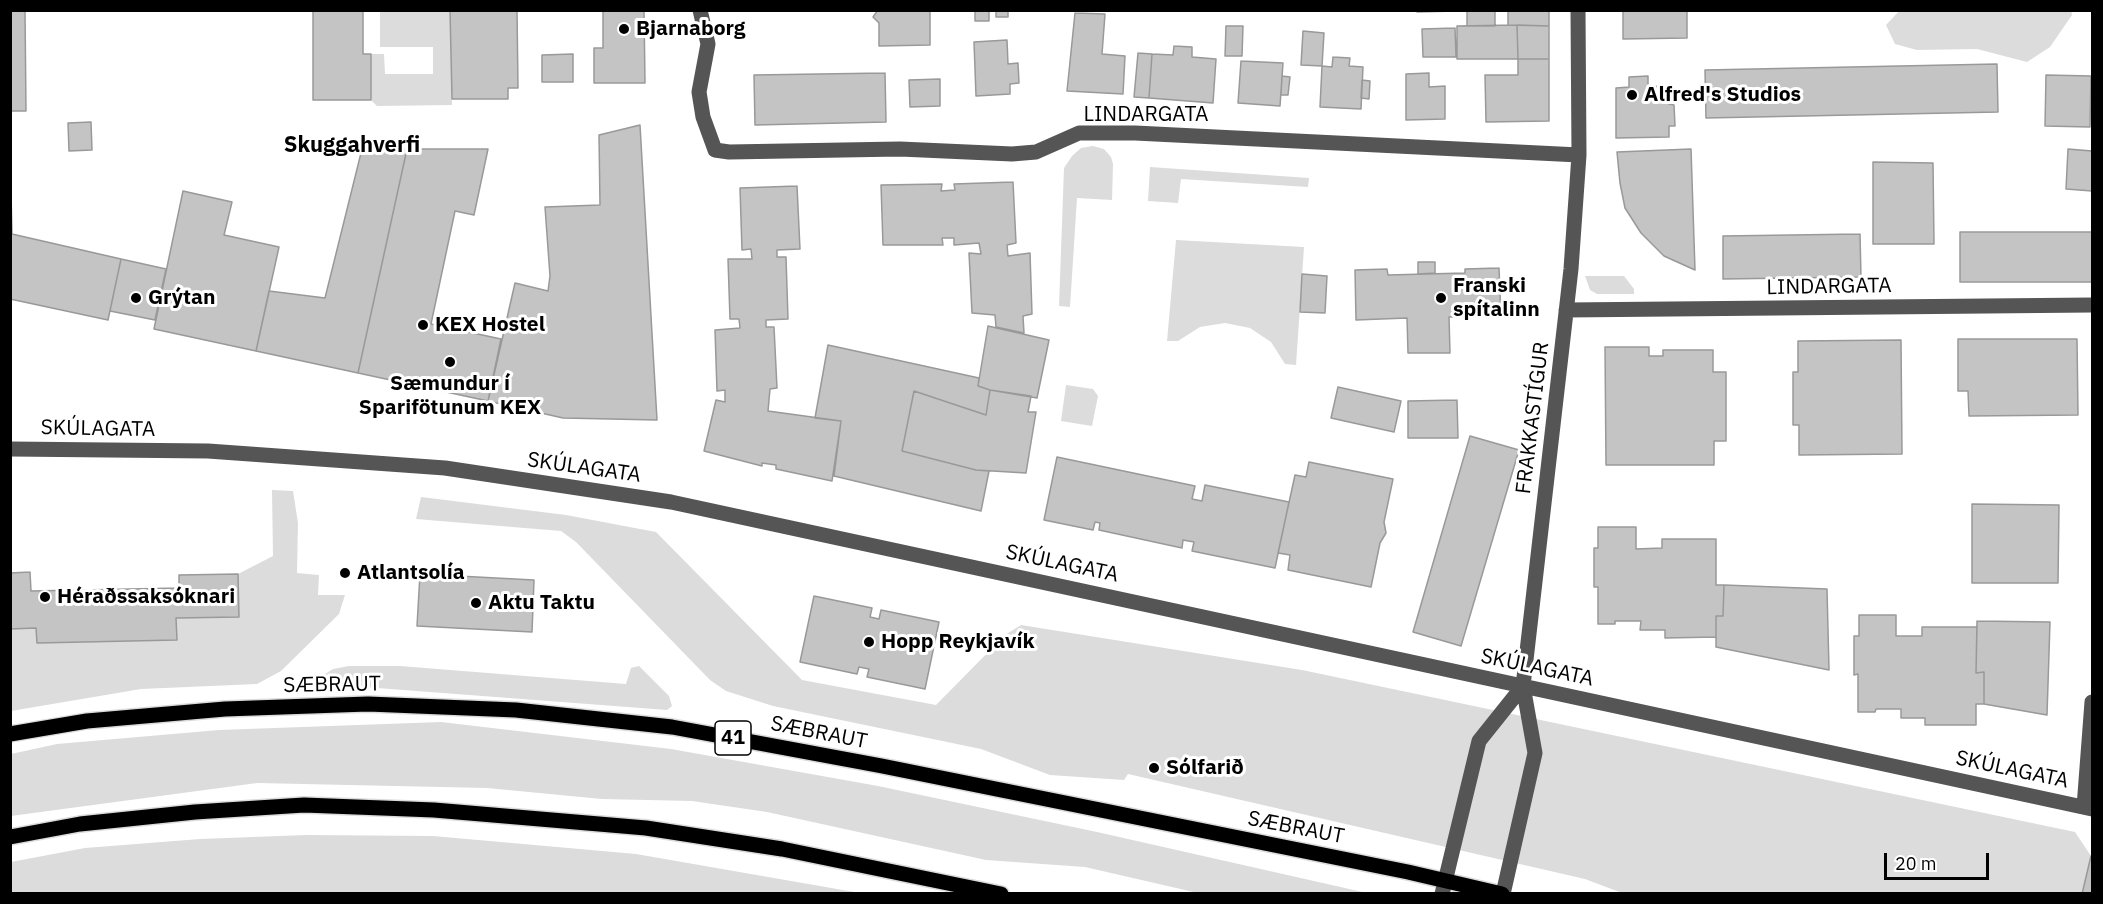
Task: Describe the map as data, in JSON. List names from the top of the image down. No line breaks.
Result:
{"streets":{"main road":["SÆBRAUT","41"],"street":["LINDARGATA","FRAKKASTÍGUR","SKÚLAGATA"]},"crossings":[["LINDARGATA","FRAKKASTÍGUR"],["FRAKKASTÍGUR","SKÚLAGATA"],["FRAKKASTÍGUR","SÆBRAUT"]],"districts":["Skuggahverfi"],"places":["Bjarnaborg","Alfred's Studios","Grýtan","Franski spítalinn","KEX Hostel","Sæmundur í Sparifötunum KEX","Atlantsolía","Héraðssaksóknari","Aktu Taktu","Hopp Reykjavík","Sólfarið"],"scale_bar":"20 m"}
